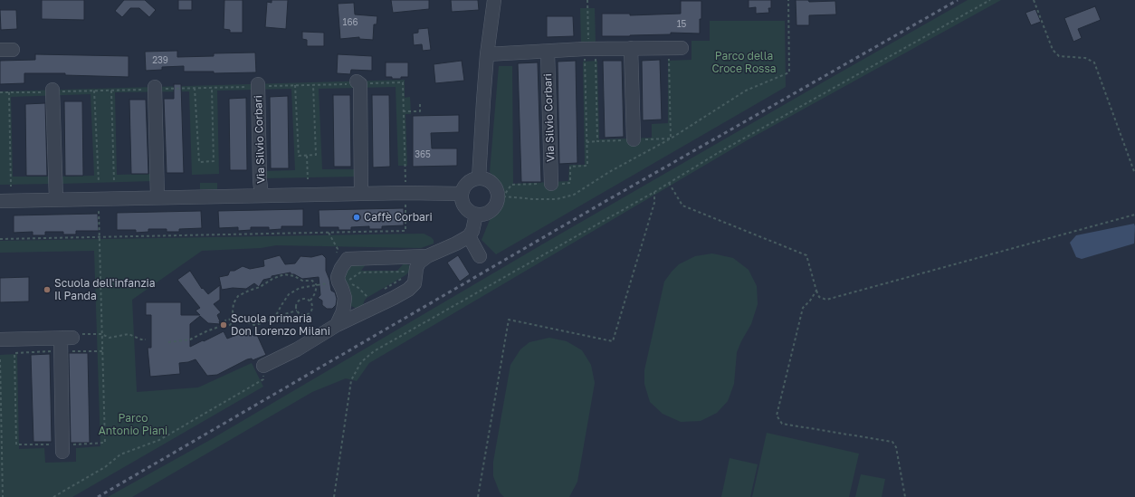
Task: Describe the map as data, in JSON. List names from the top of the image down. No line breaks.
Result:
{"streets":{"street":["Via Silvio Corbari"]},"parks":["Parco della Croce Rossa","Parco Antonio Piani"],"places":["Caffè Corbari","Scuola dell'infanzia Il Panda","Scuola primaria Don Lorenzo Milani"],"house_numbers":["166","15","239","365"]}
